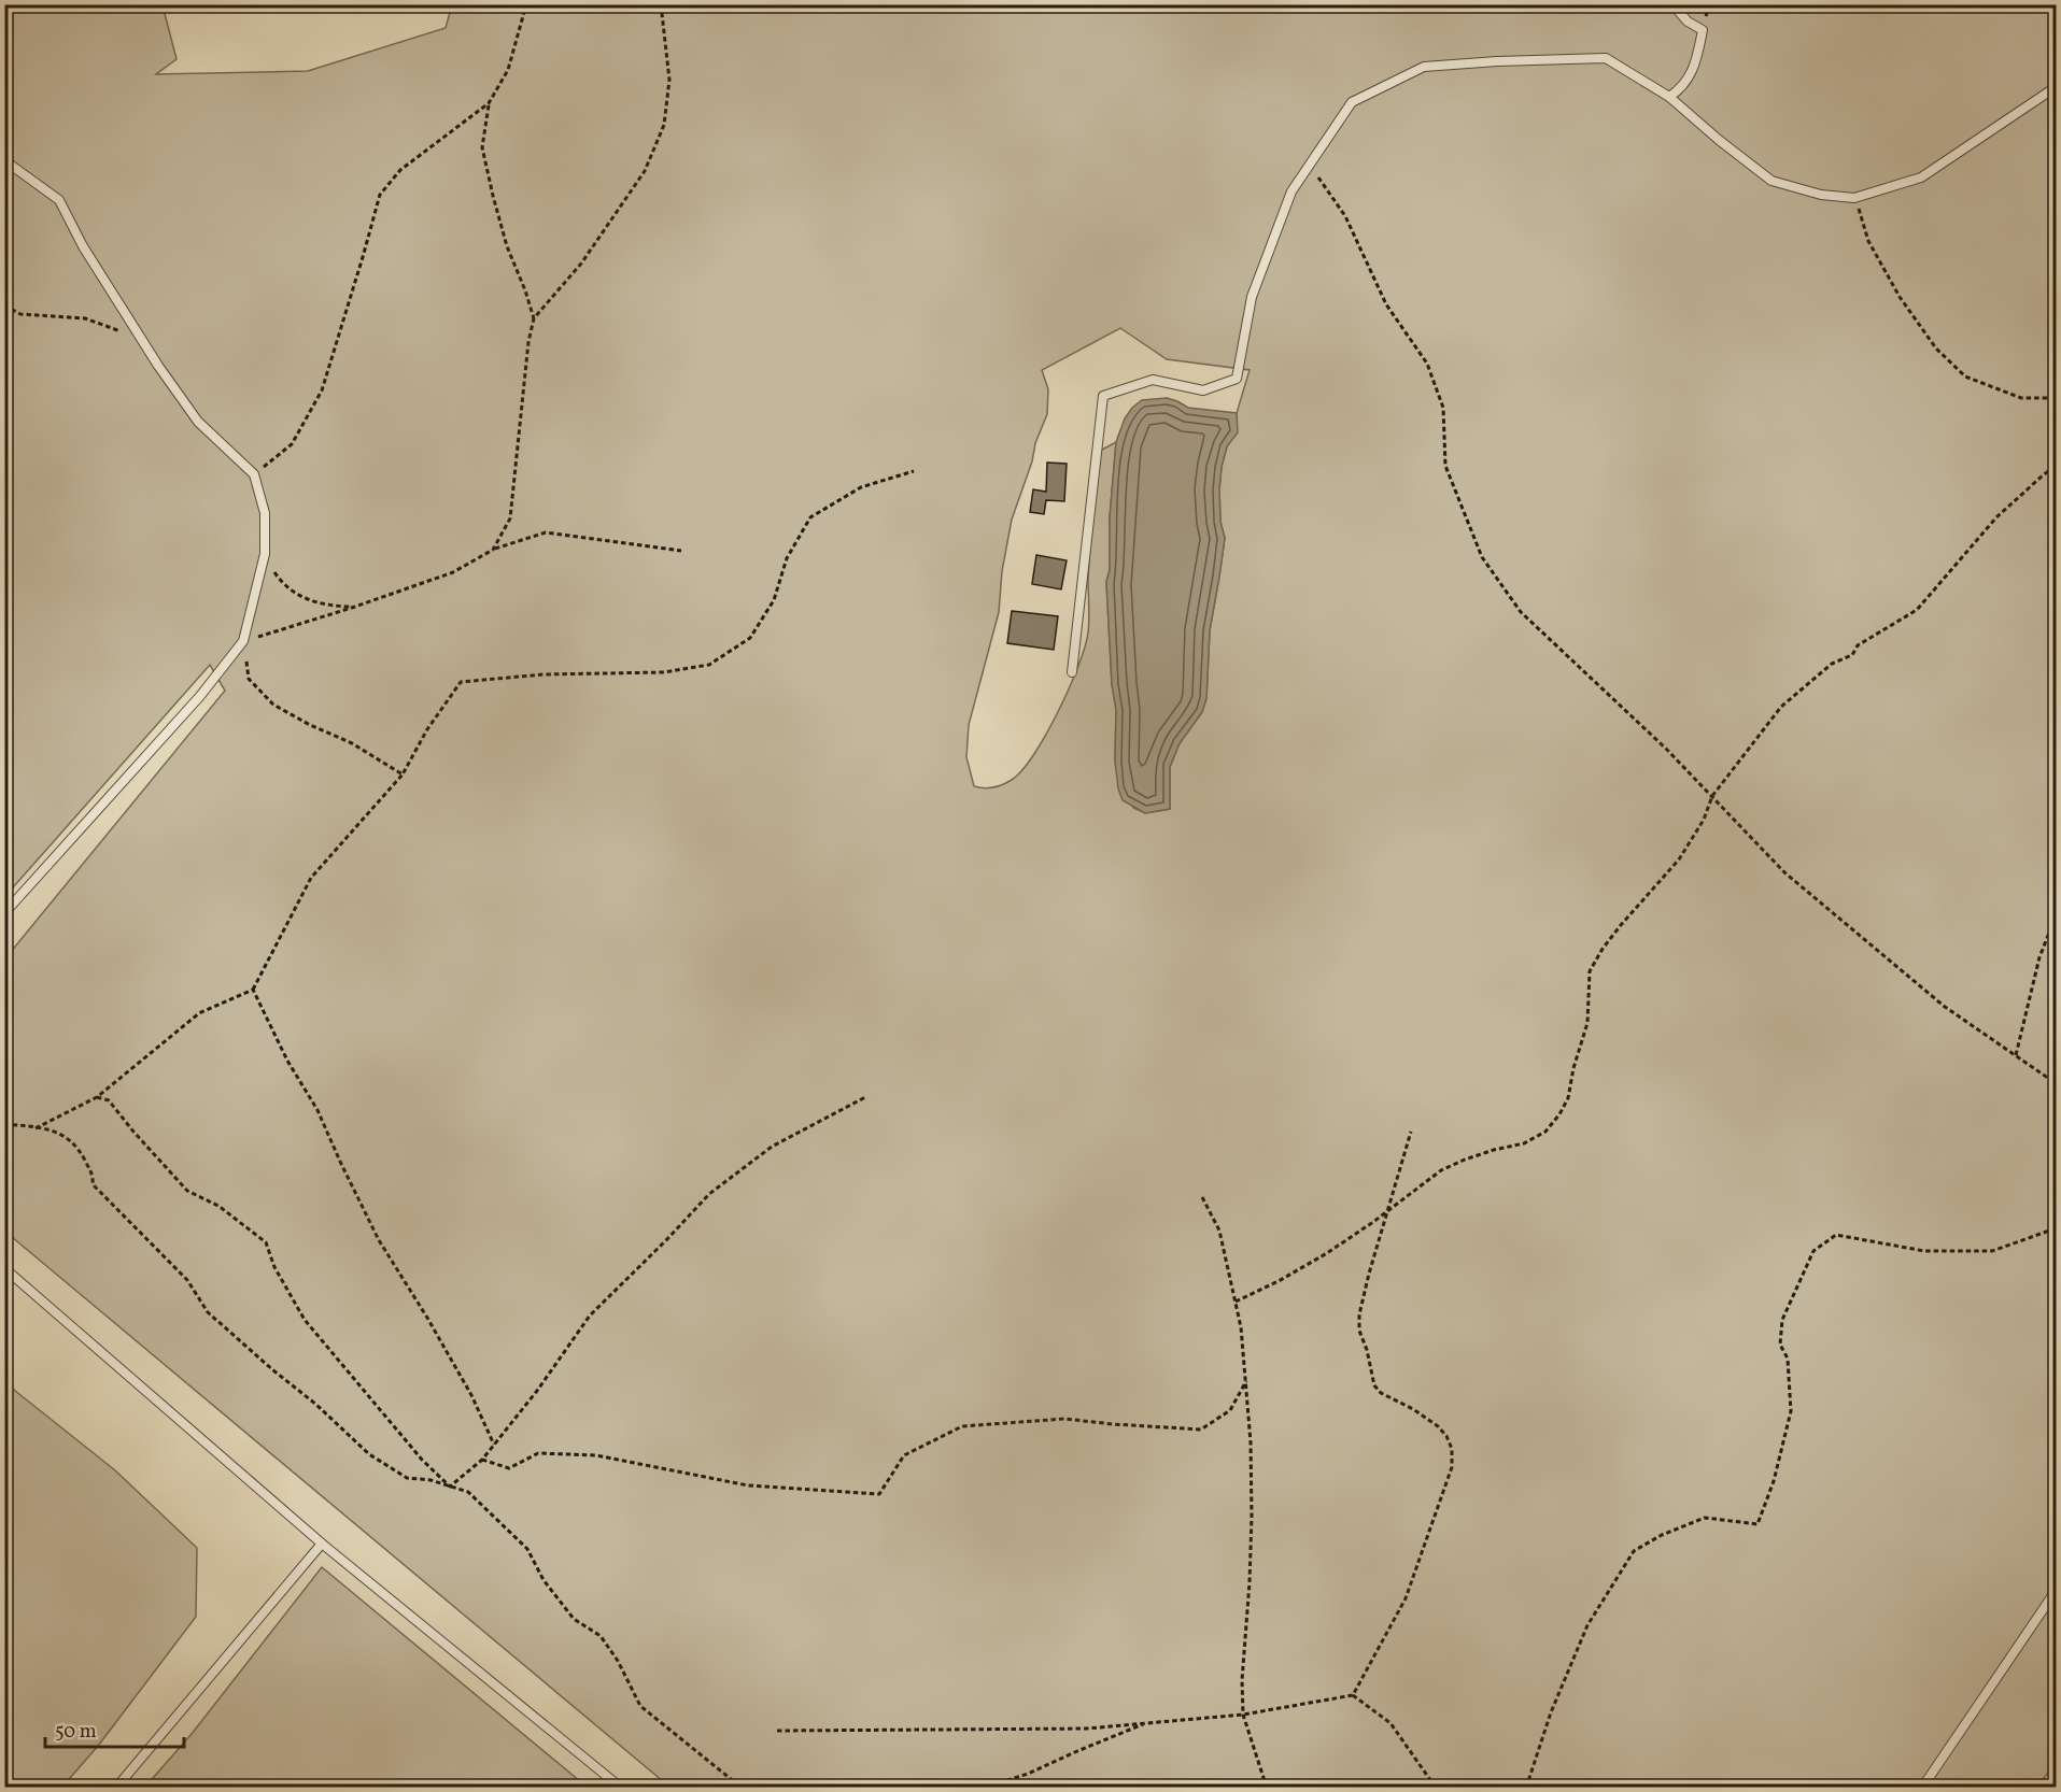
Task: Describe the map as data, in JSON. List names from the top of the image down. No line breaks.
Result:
{"scale_bar":"50 m"}
